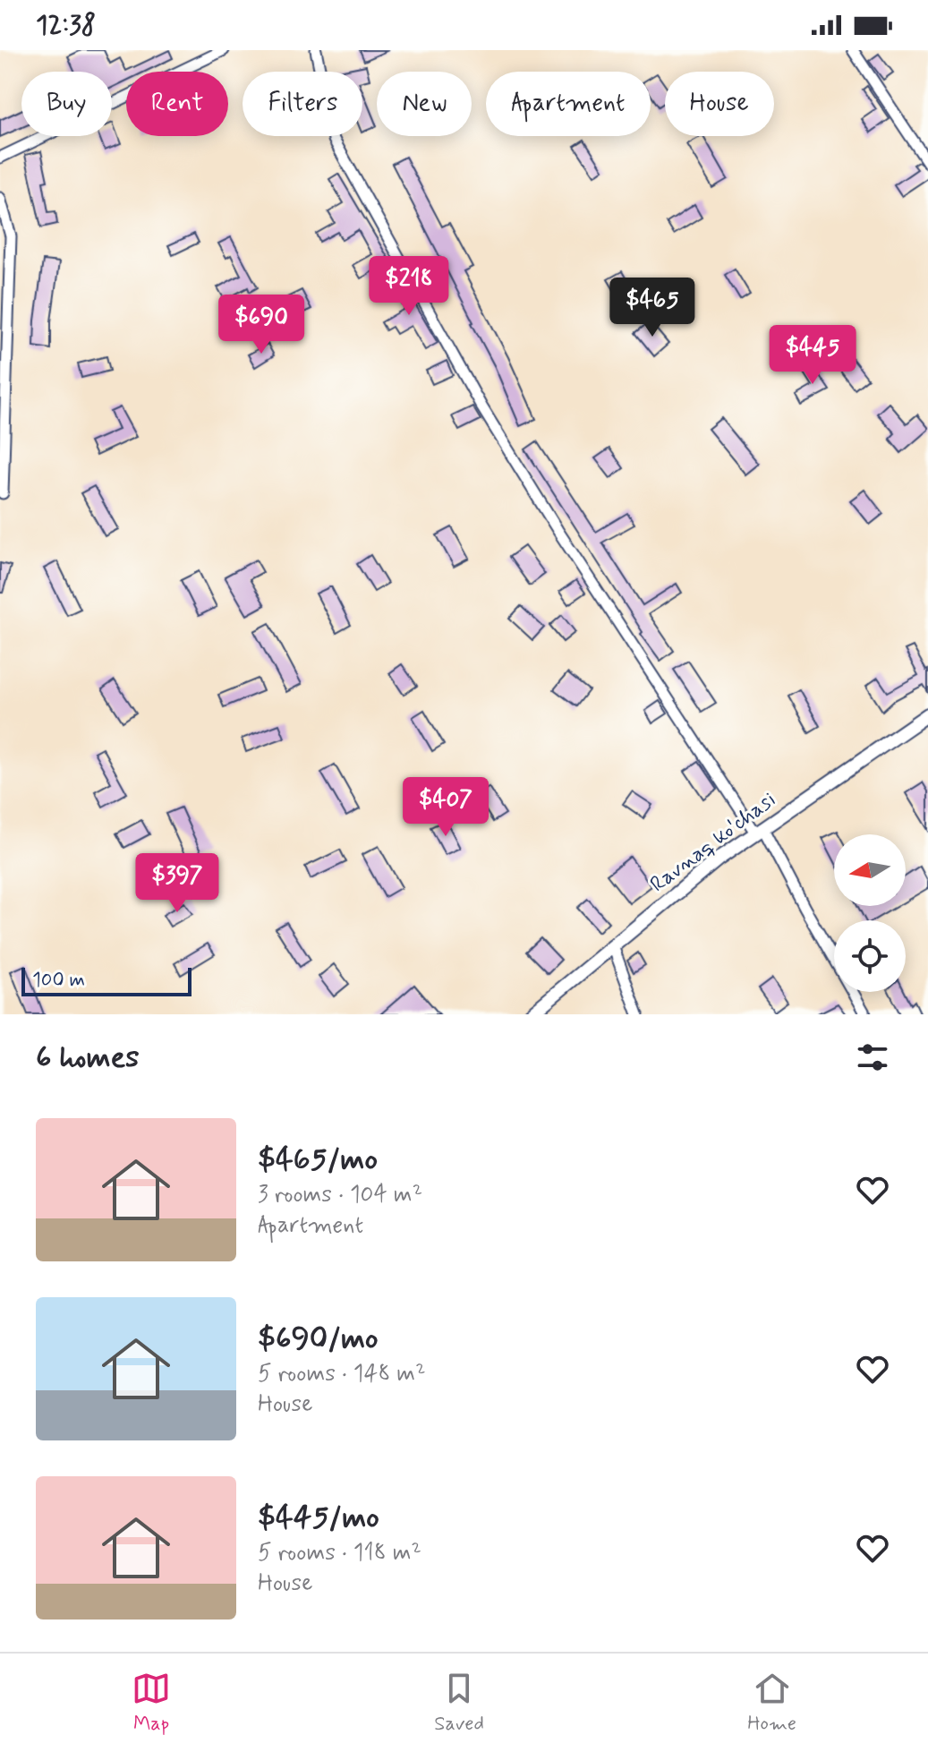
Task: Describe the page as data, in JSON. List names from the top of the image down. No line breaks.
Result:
{"streets":{"street":["Ravnaq ko'chasi"]},"scale_bar":"100 m","north":"left","page":{"status":"12:38","chip":["Buy","Rent","Filters","New","Apartment","House"],"price":["$218","$465","$690","$445","$407","$397"],"scale":"100 m","heading":"6 homes","list":[{"name":"$465/mo","note":"3 rooms · 104 m² · Apartment"},{"name":"$690/mo","note":"5 rooms · 148 m² · House"},{"name":"$445/mo","note":"5 rooms · 118 m² · House"}],"tabs":["Map","Saved","Home"]}}
